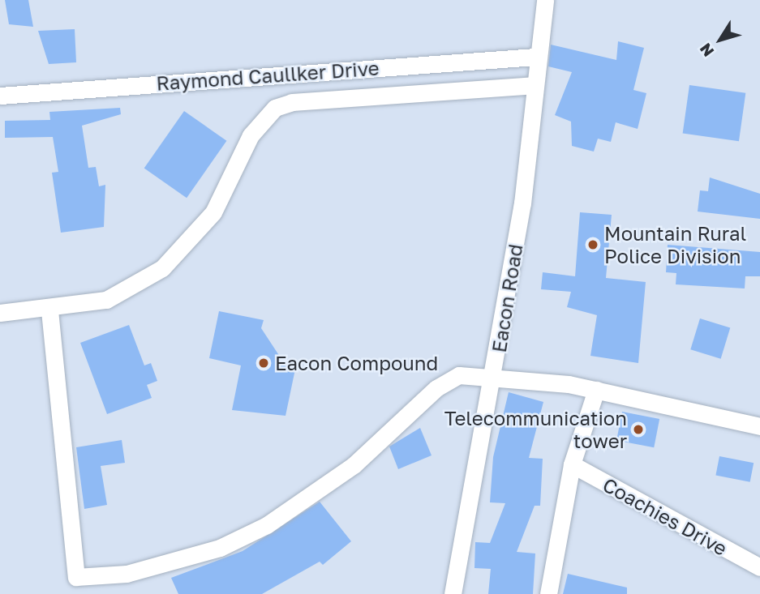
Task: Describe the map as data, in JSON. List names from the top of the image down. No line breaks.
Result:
{"streets":{"street":["Raymond Caullker Drive","Eacon Road","Coachies Drive"]},"crossings":[["Raymond Caullker Drive","Eacon Road"]],"places":["Mountain Rural Police Division","Eacon Compound","Telecommunication tower"],"north":"bottom left"}
